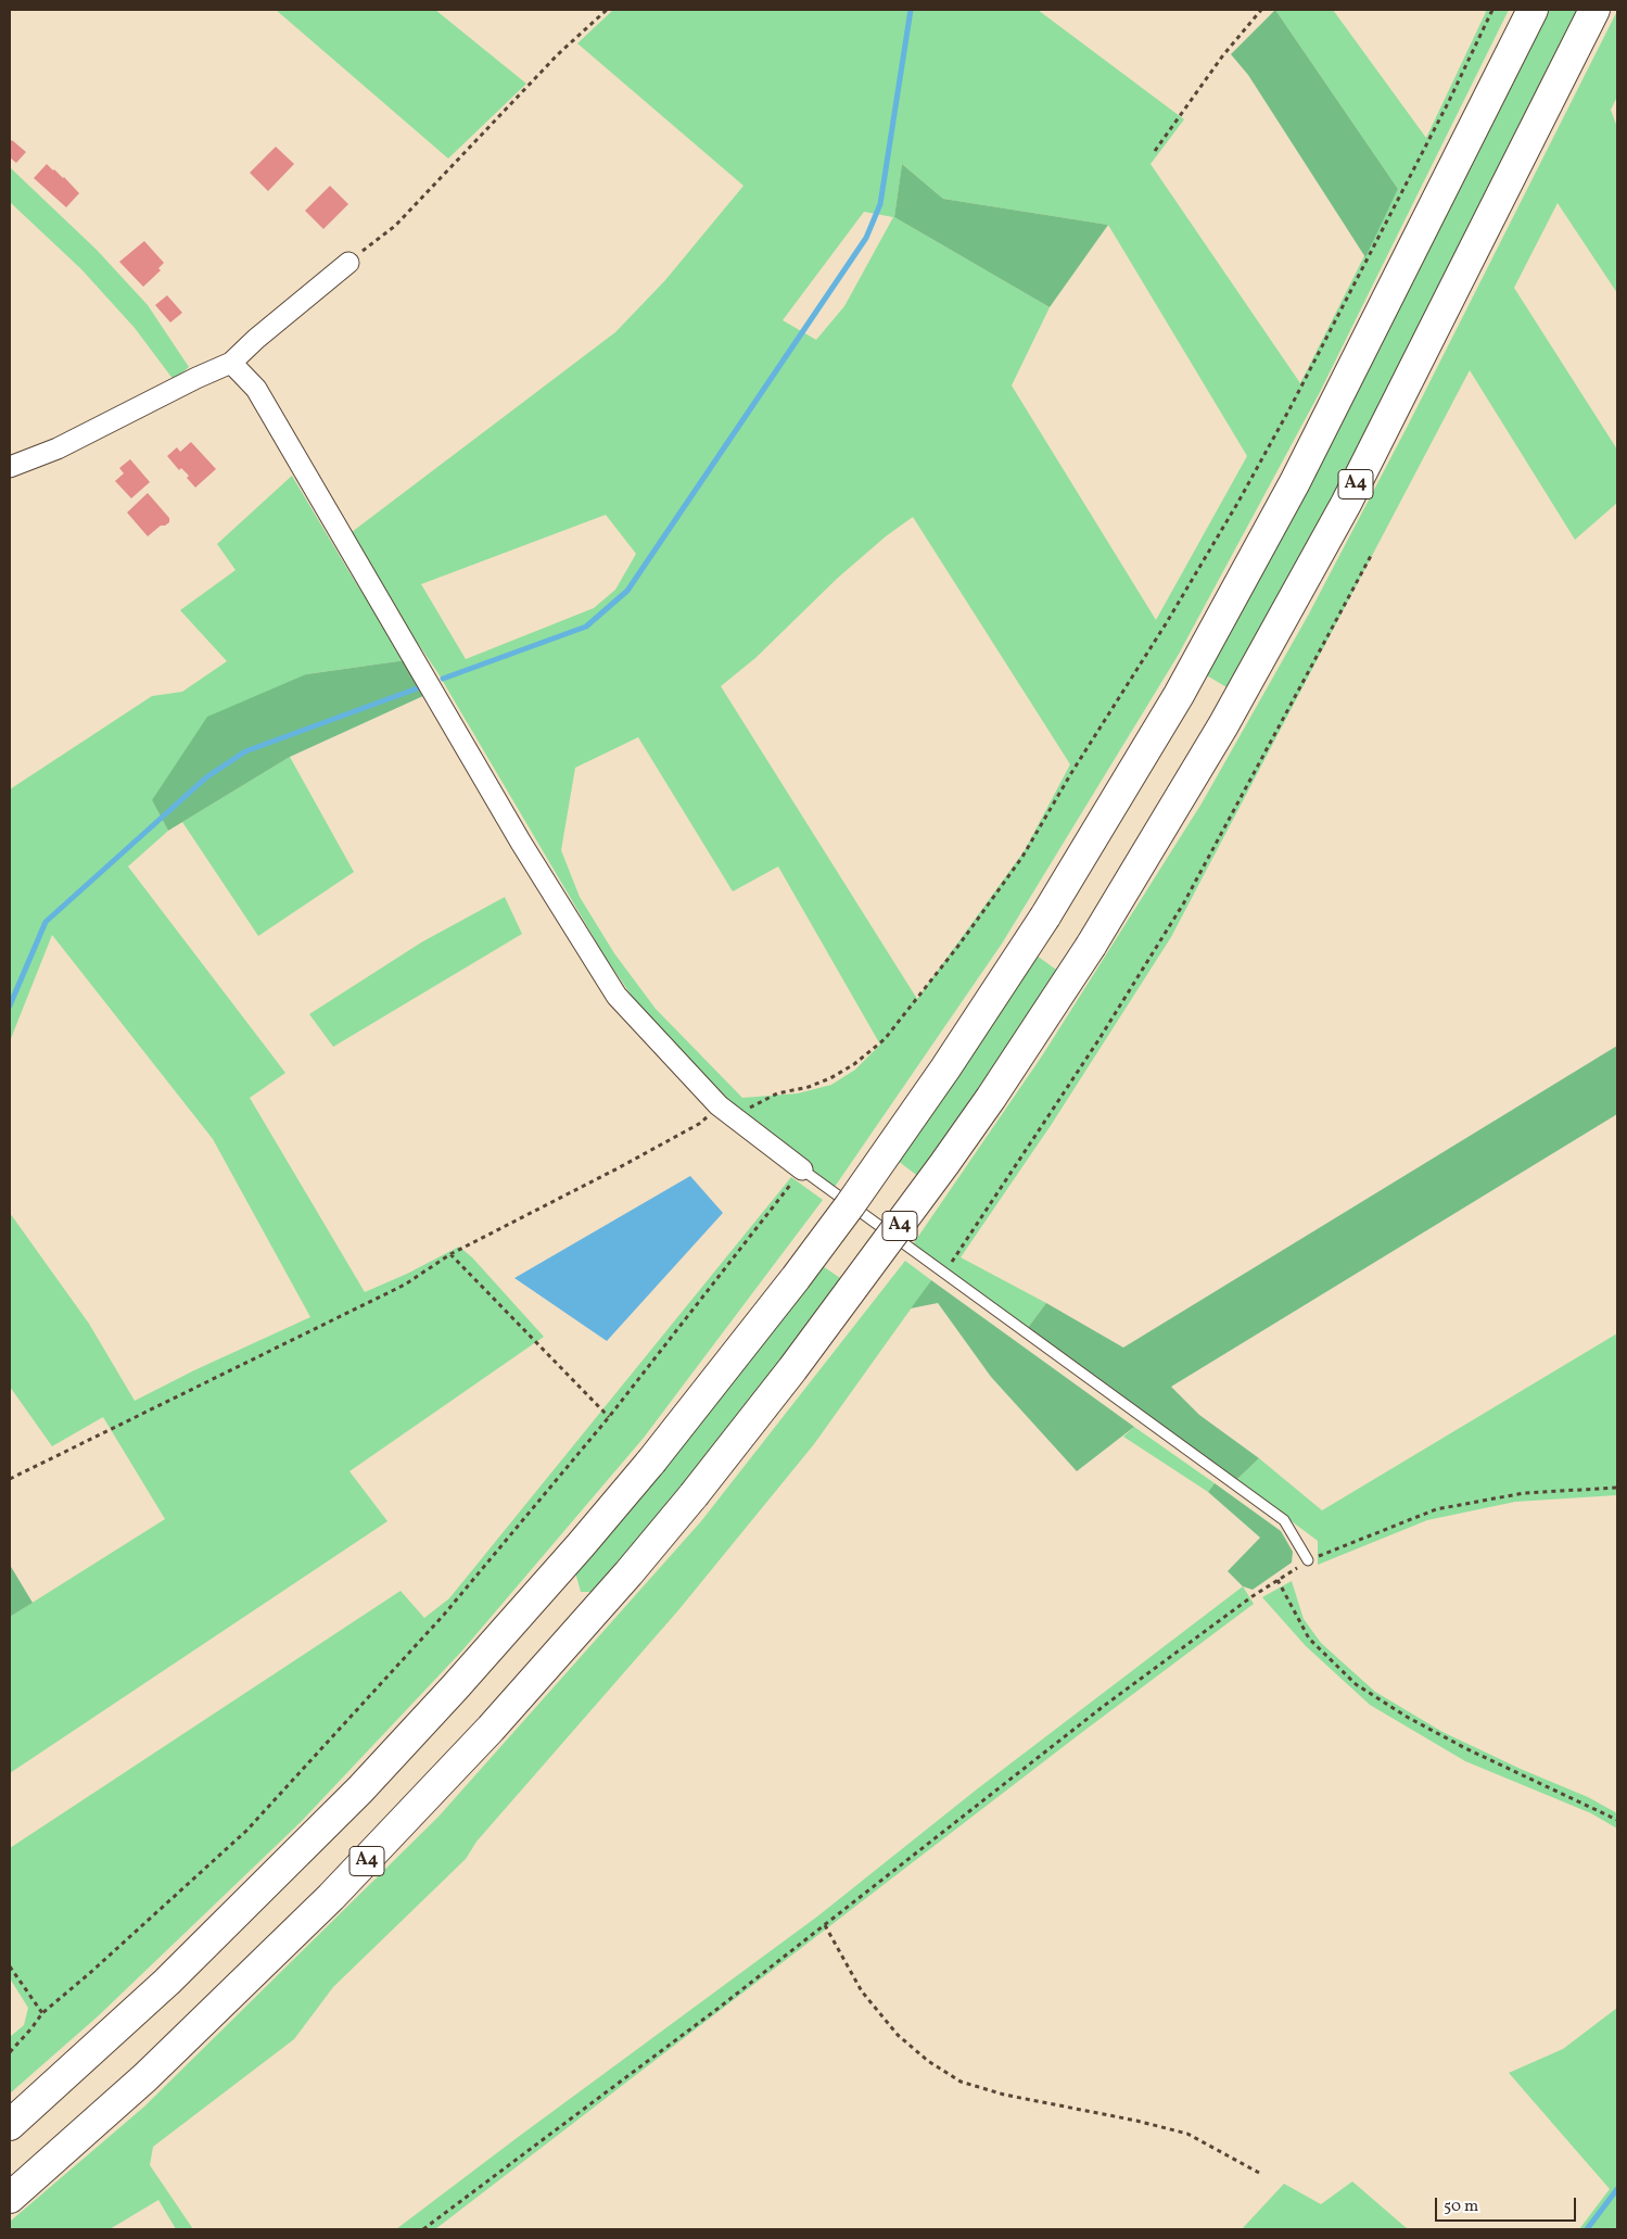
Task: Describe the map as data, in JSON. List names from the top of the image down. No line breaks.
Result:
{"streets":{"highway":["A4"]},"scale_bar":"50 m"}
